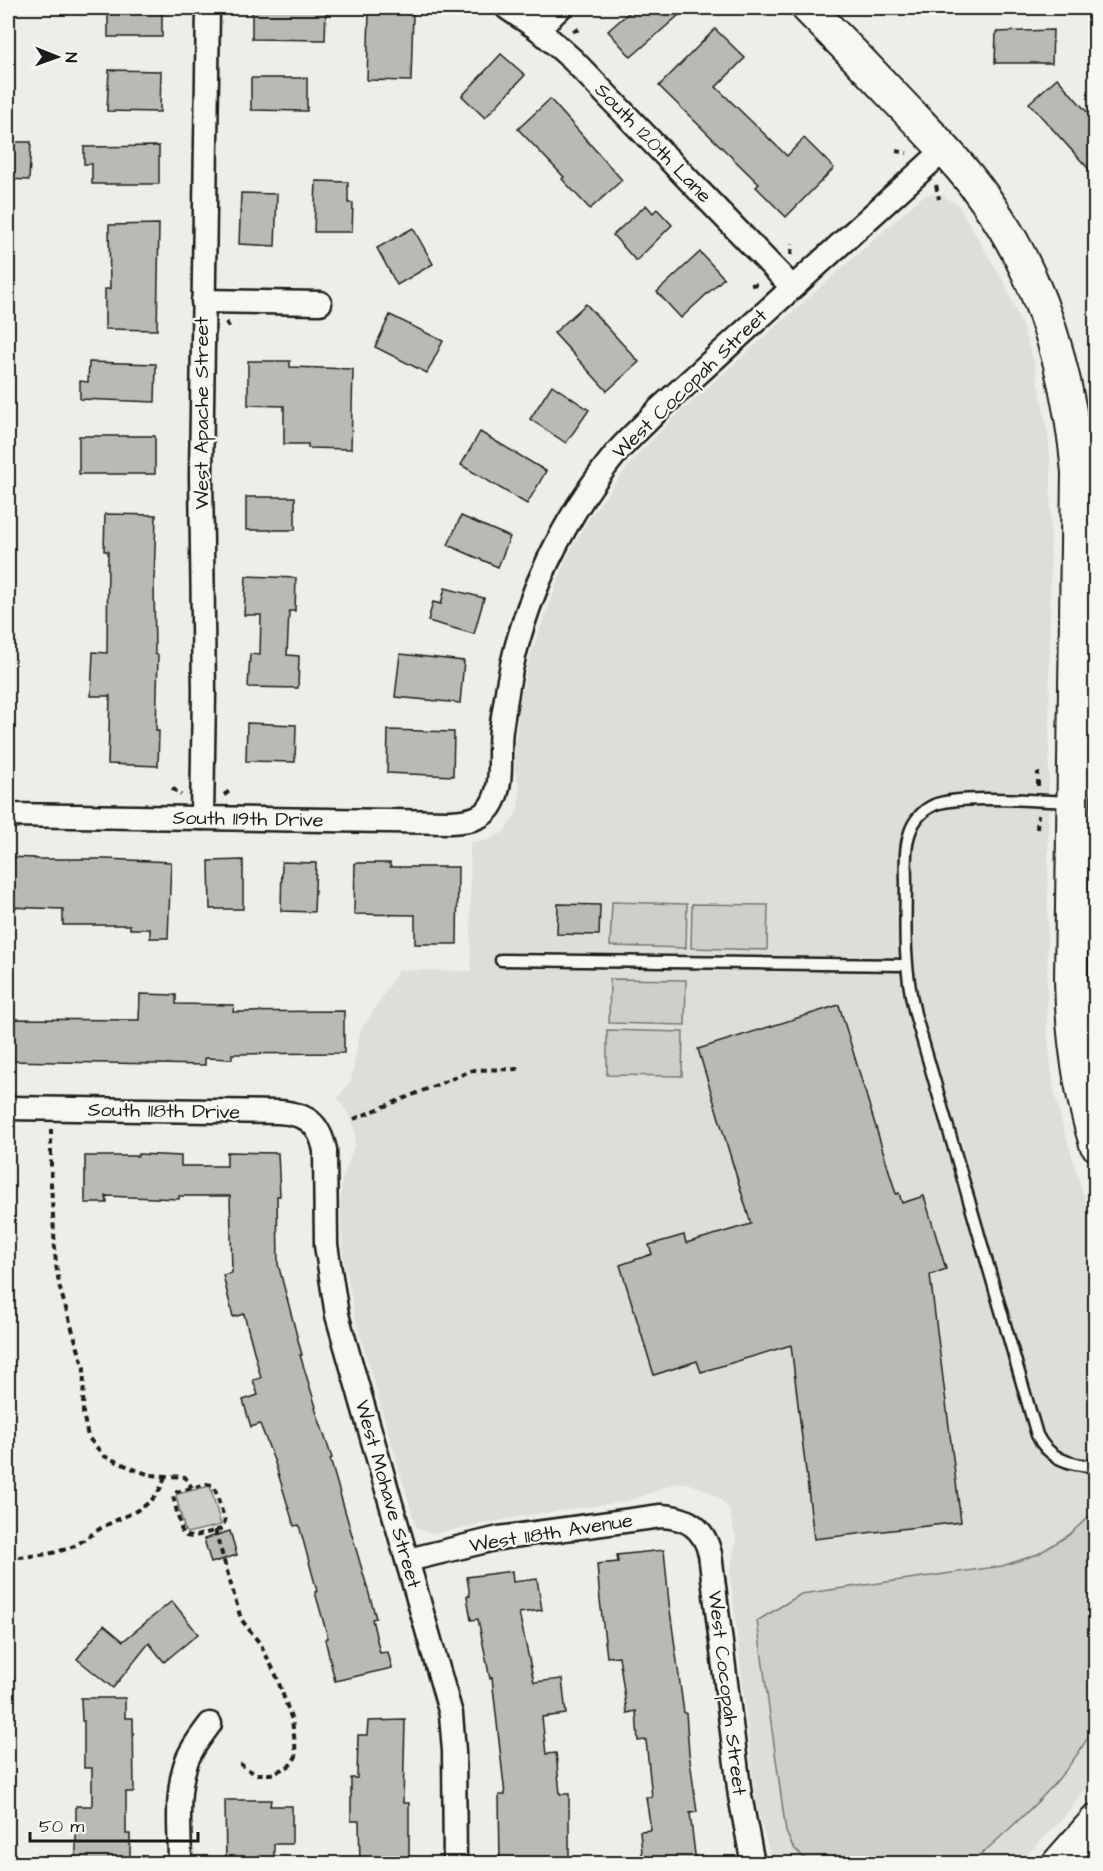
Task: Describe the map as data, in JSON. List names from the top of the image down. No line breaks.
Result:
{"streets":{"street":["South 120th Lane","West Cocopah Street","West Apache Street","South 119th Drive","South 118th Drive","West Mohave Street","West 118th Avenue"]},"crossings":[["South 120th Lane","West Cocopah Street"],["West Cocopah Street","South 119th Drive"],["West Cocopah Street","West 118th Avenue"],["West Apache Street","South 119th Drive"],["South 118th Drive","West Mohave Street"],["West Mohave Street","West 118th Avenue"]],"scale_bar":"50 m","north":"right"}
